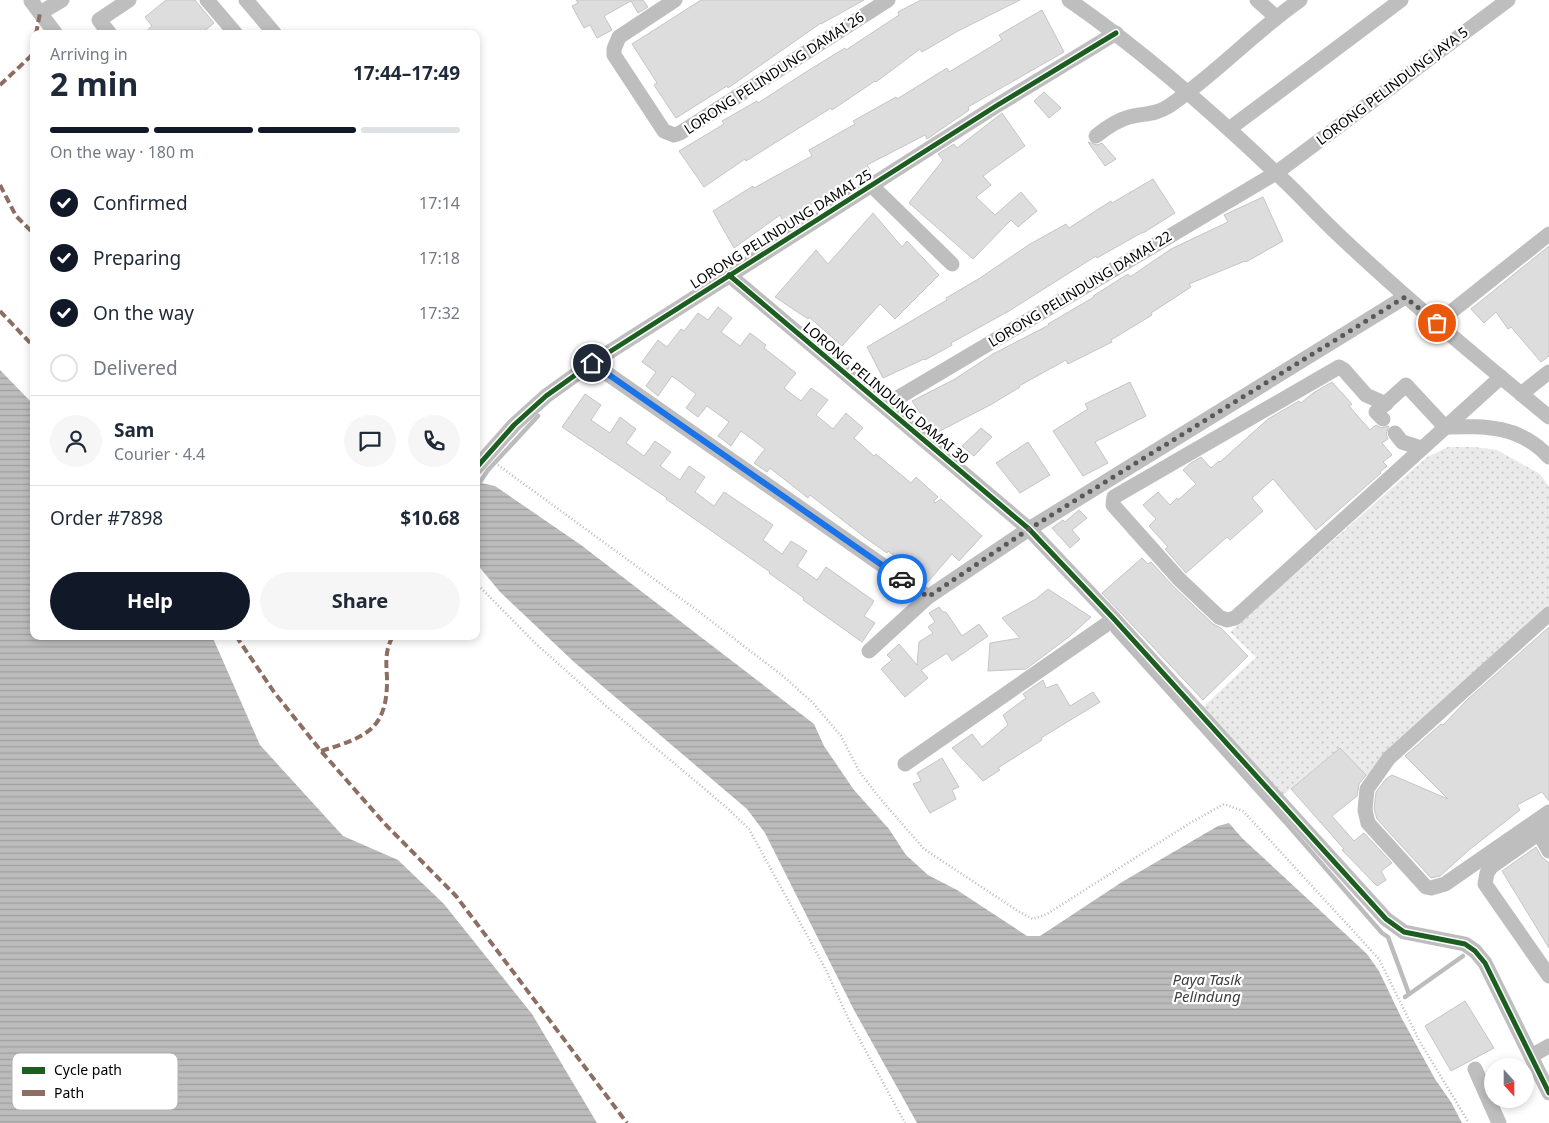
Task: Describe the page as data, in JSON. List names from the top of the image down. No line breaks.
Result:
{"streets":{"street":["LORONG PELINDUNG DAMAI 26","LORONG PELINDUNG JAYA 5","LORONG PELINDUNG DAMAI 25","LORONG PELINDUNG DAMAI 22","LORONG PELINDUNG DAMAI 30"]},"crossings":[["LORONG PELINDUNG JAYA 5","LORONG PELINDUNG DAMAI 22"],["LORONG PELINDUNG DAMAI 25","LORONG PELINDUNG DAMAI 30"],["LORONG PELINDUNG DAMAI 22","LORONG PELINDUNG DAMAI 30"]],"water":["Paya Tasik Pelindung"],"legend":["Cycle path","Path"],"north":"bottom","page":{"heading":["2 min","Arriving in","17:44–17:49"],"panel":["Sam","Courier · 4.4","Order #7898","$10.68"],"bar":"On the way · 180 m","list":[["Confirmed","17:14"],["Preparing","17:18"],["On the way","17:32"],"Delivered"],"buttons":["Help","Share"]}}
